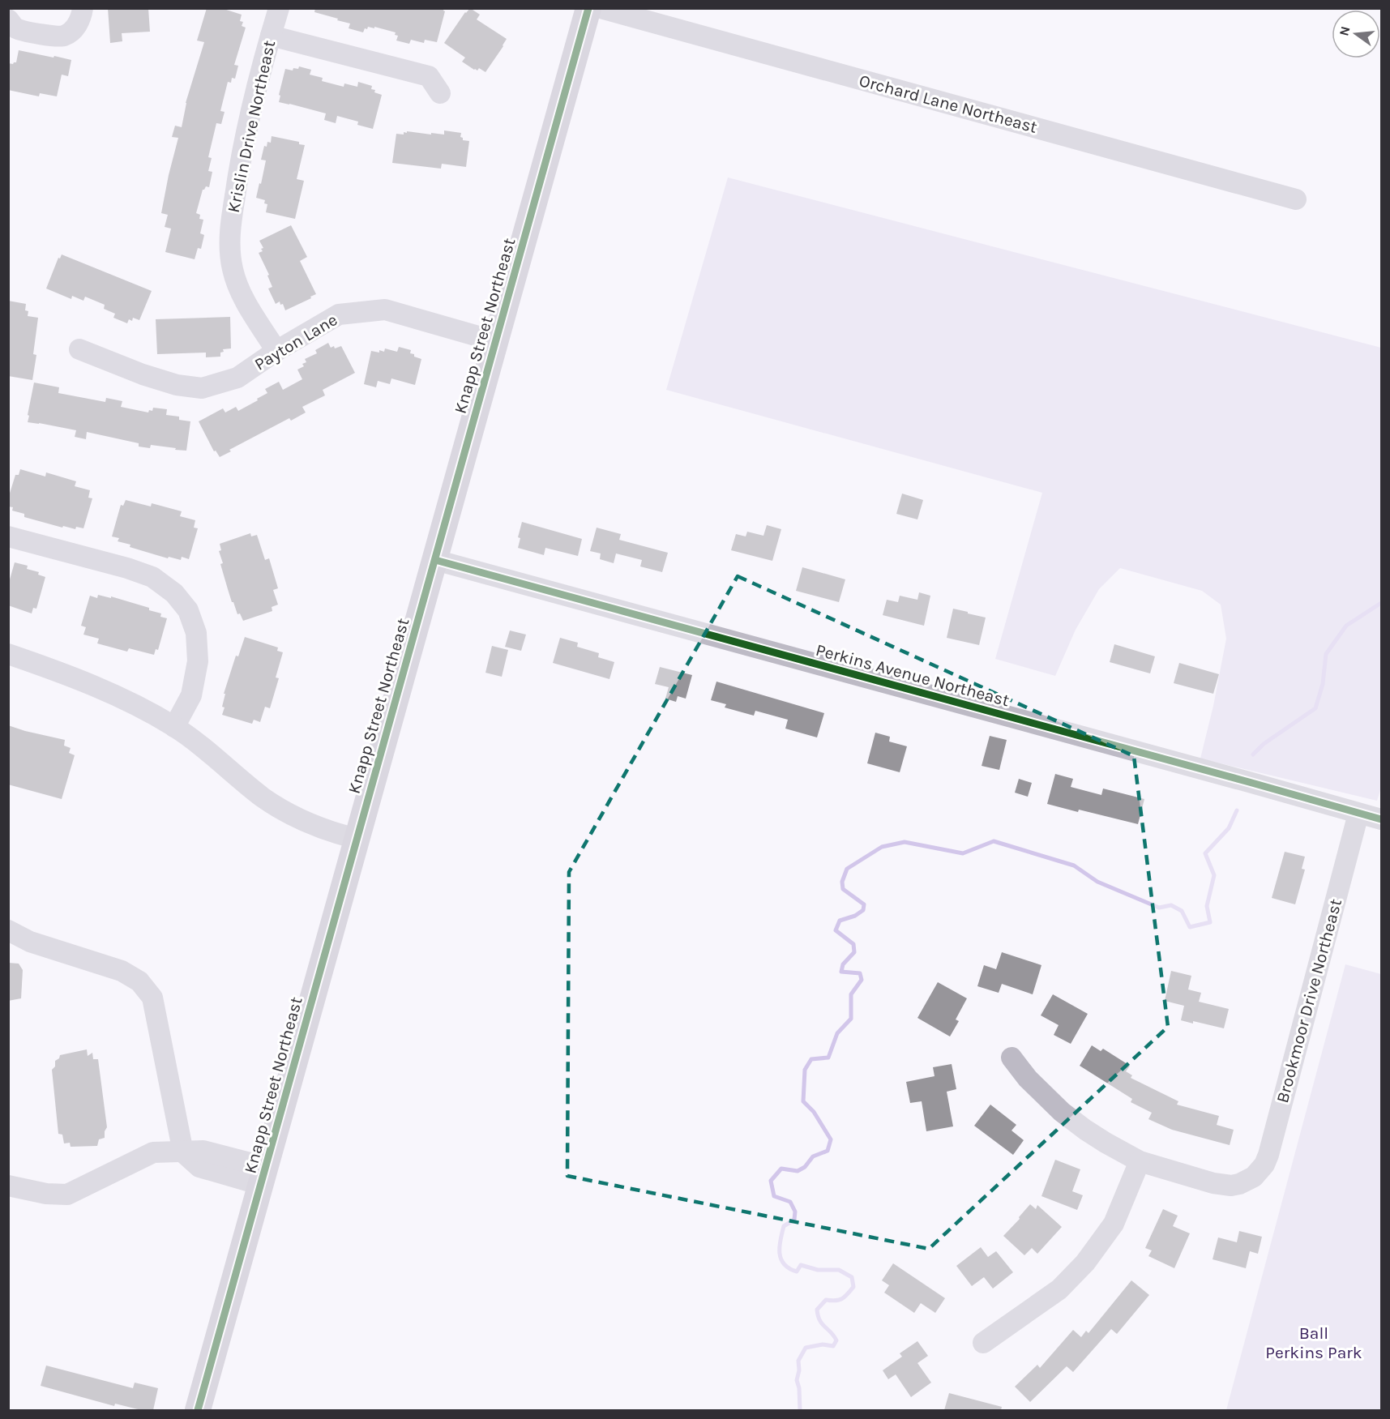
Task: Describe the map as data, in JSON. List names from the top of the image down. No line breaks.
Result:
{"streets":{"main road":["Knapp Street Northeast"],"street":["Orchard Lane Northeast","Krislin Drive Northeast","Payton Lane","Perkins Avenue Northeast","Brookmoor Drive Northeast"]},"crossings":[["Krislin Drive Northeast","Payton Lane"],["Knapp Street Northeast","Payton Lane"],["Knapp Street Northeast","Perkins Avenue Northeast"],["Perkins Avenue Northeast","Brookmoor Drive Northeast"]],"parks":["Ball Perkins Park"],"north":"left"}
